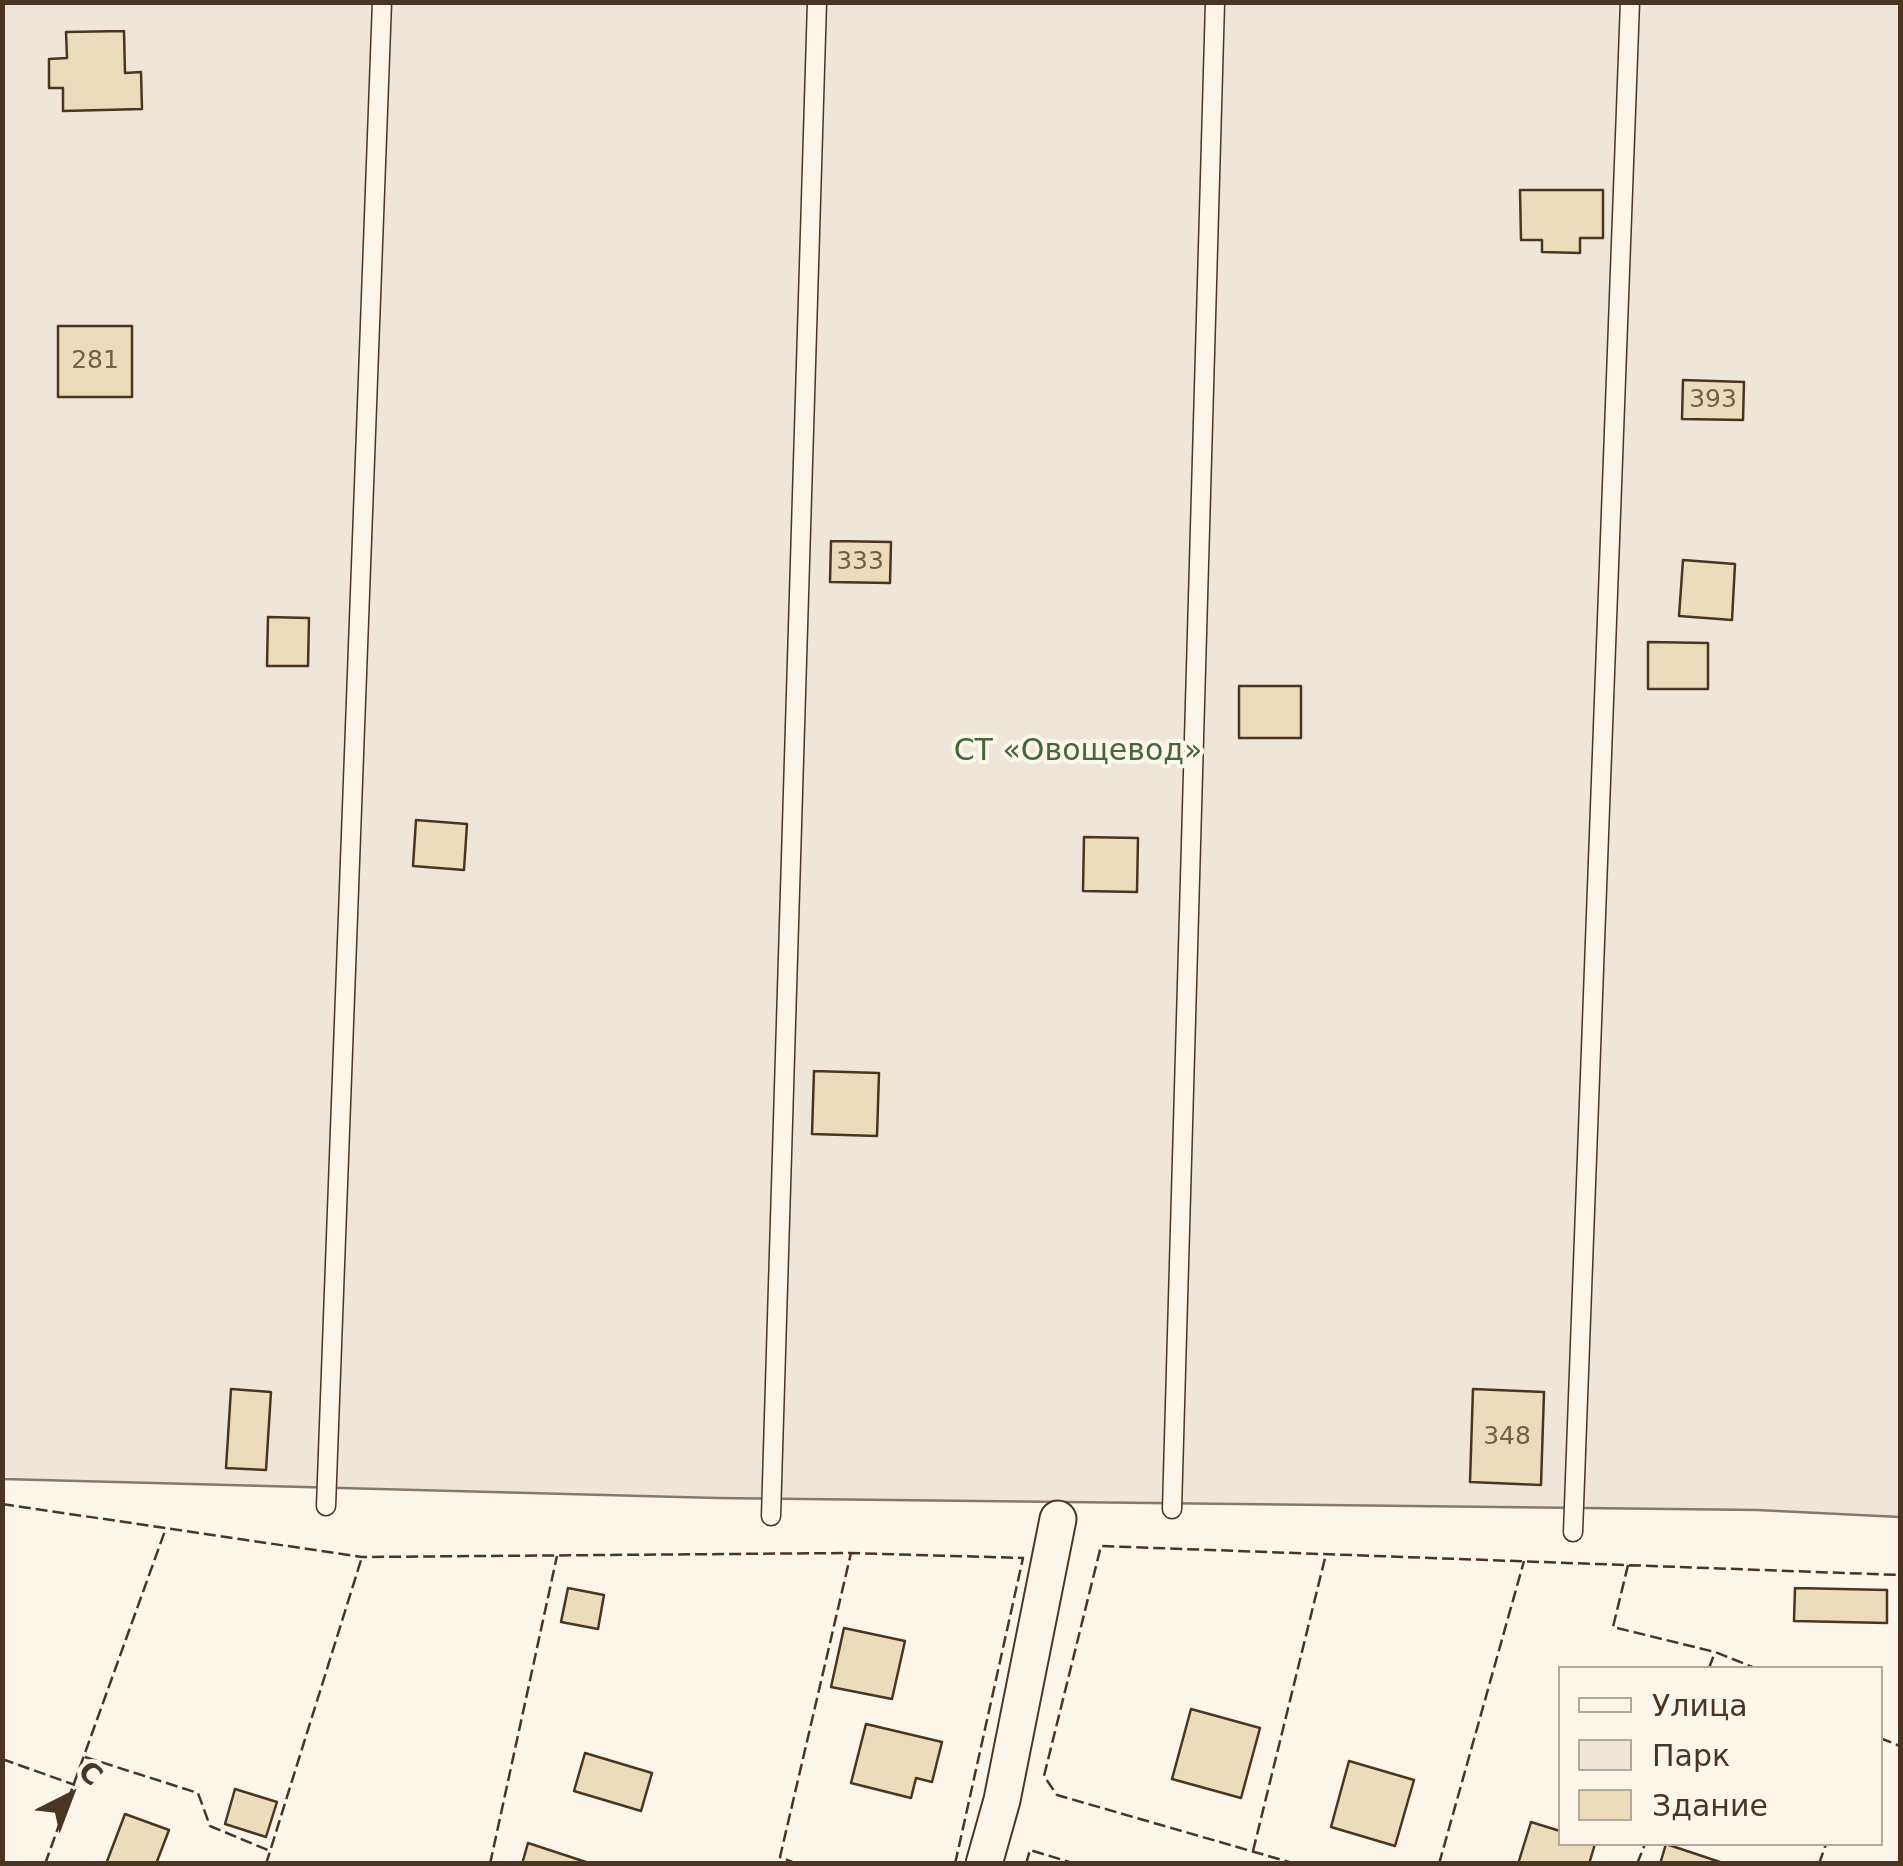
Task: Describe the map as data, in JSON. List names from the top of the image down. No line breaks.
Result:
{"parks":["СТ «Овощевод»"],"house_numbers":["281","393","333","348"],"legend":["Улица","Парк","Здание"],"north":"top right"}
